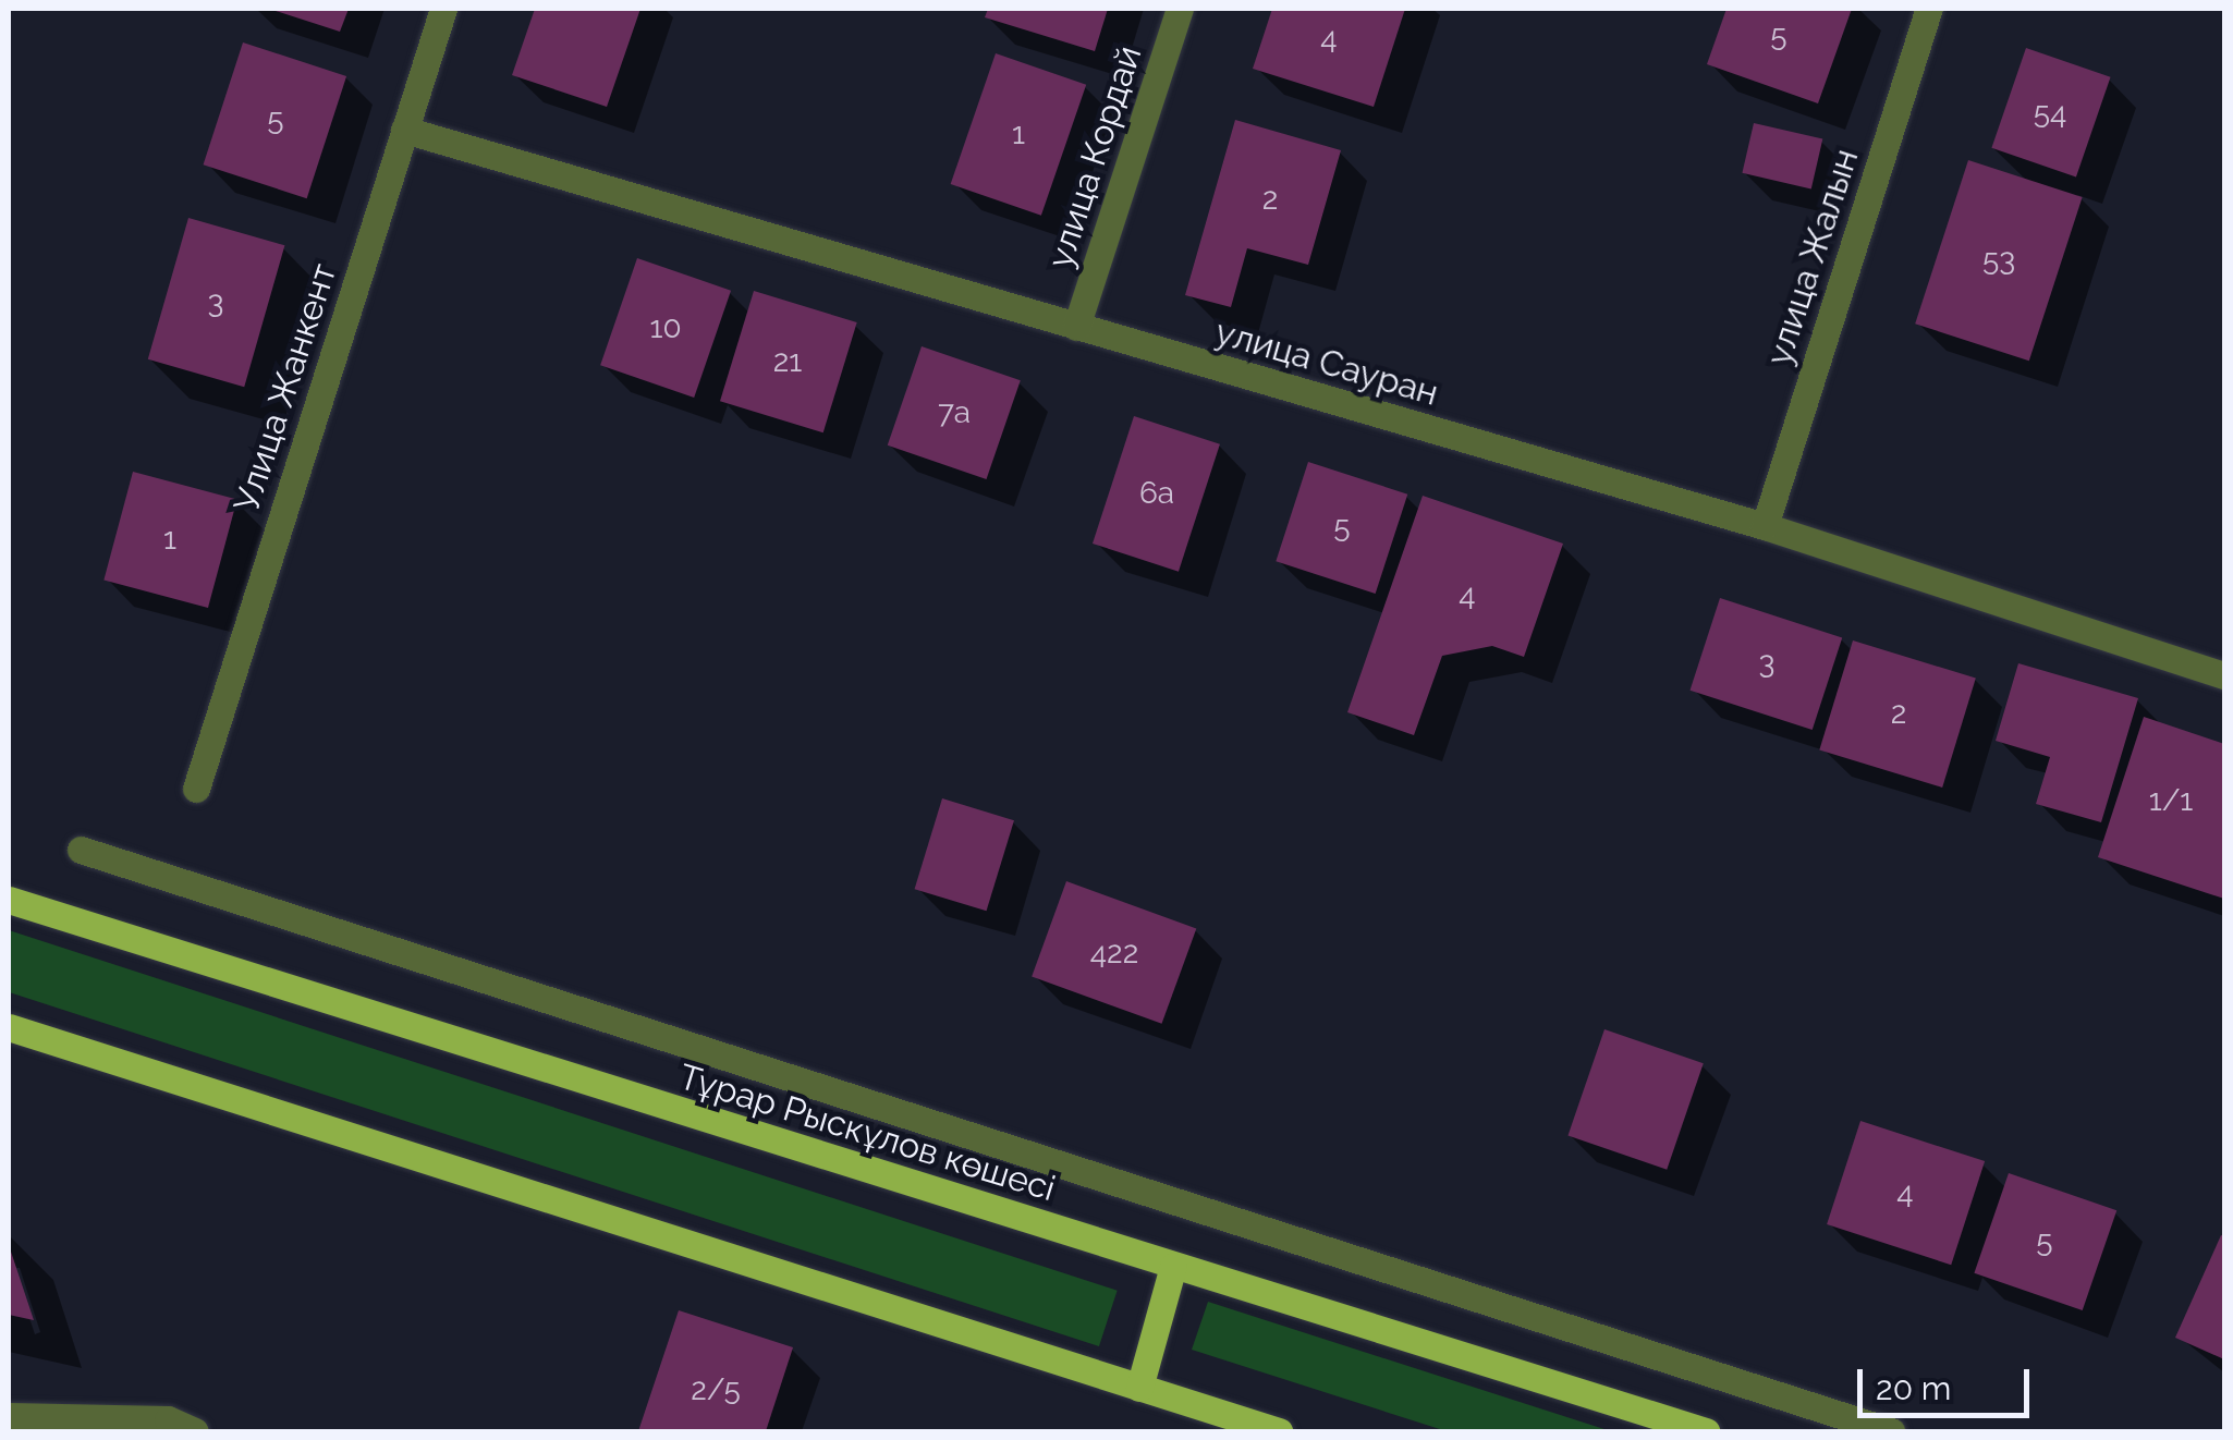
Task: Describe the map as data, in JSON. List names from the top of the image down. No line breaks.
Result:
{"streets":{"main road":["Тұрар Рыскұлов көшесі"],"street":["улица Кордай","улица Жалын","улица Сауран","Улица Жанкент"]},"crossings":[["улица Кордай","улица Сауран"],["улица Жалын","улица Сауран"],["улица Сауран","Улица Жанкент"]],"house_numbers":["5","4","54","5","1","2","53","3","10","21","7а","6а","5","1","4","3","2","1/1","422","4","5","2/5"],"scale_bar":"20 m"}
